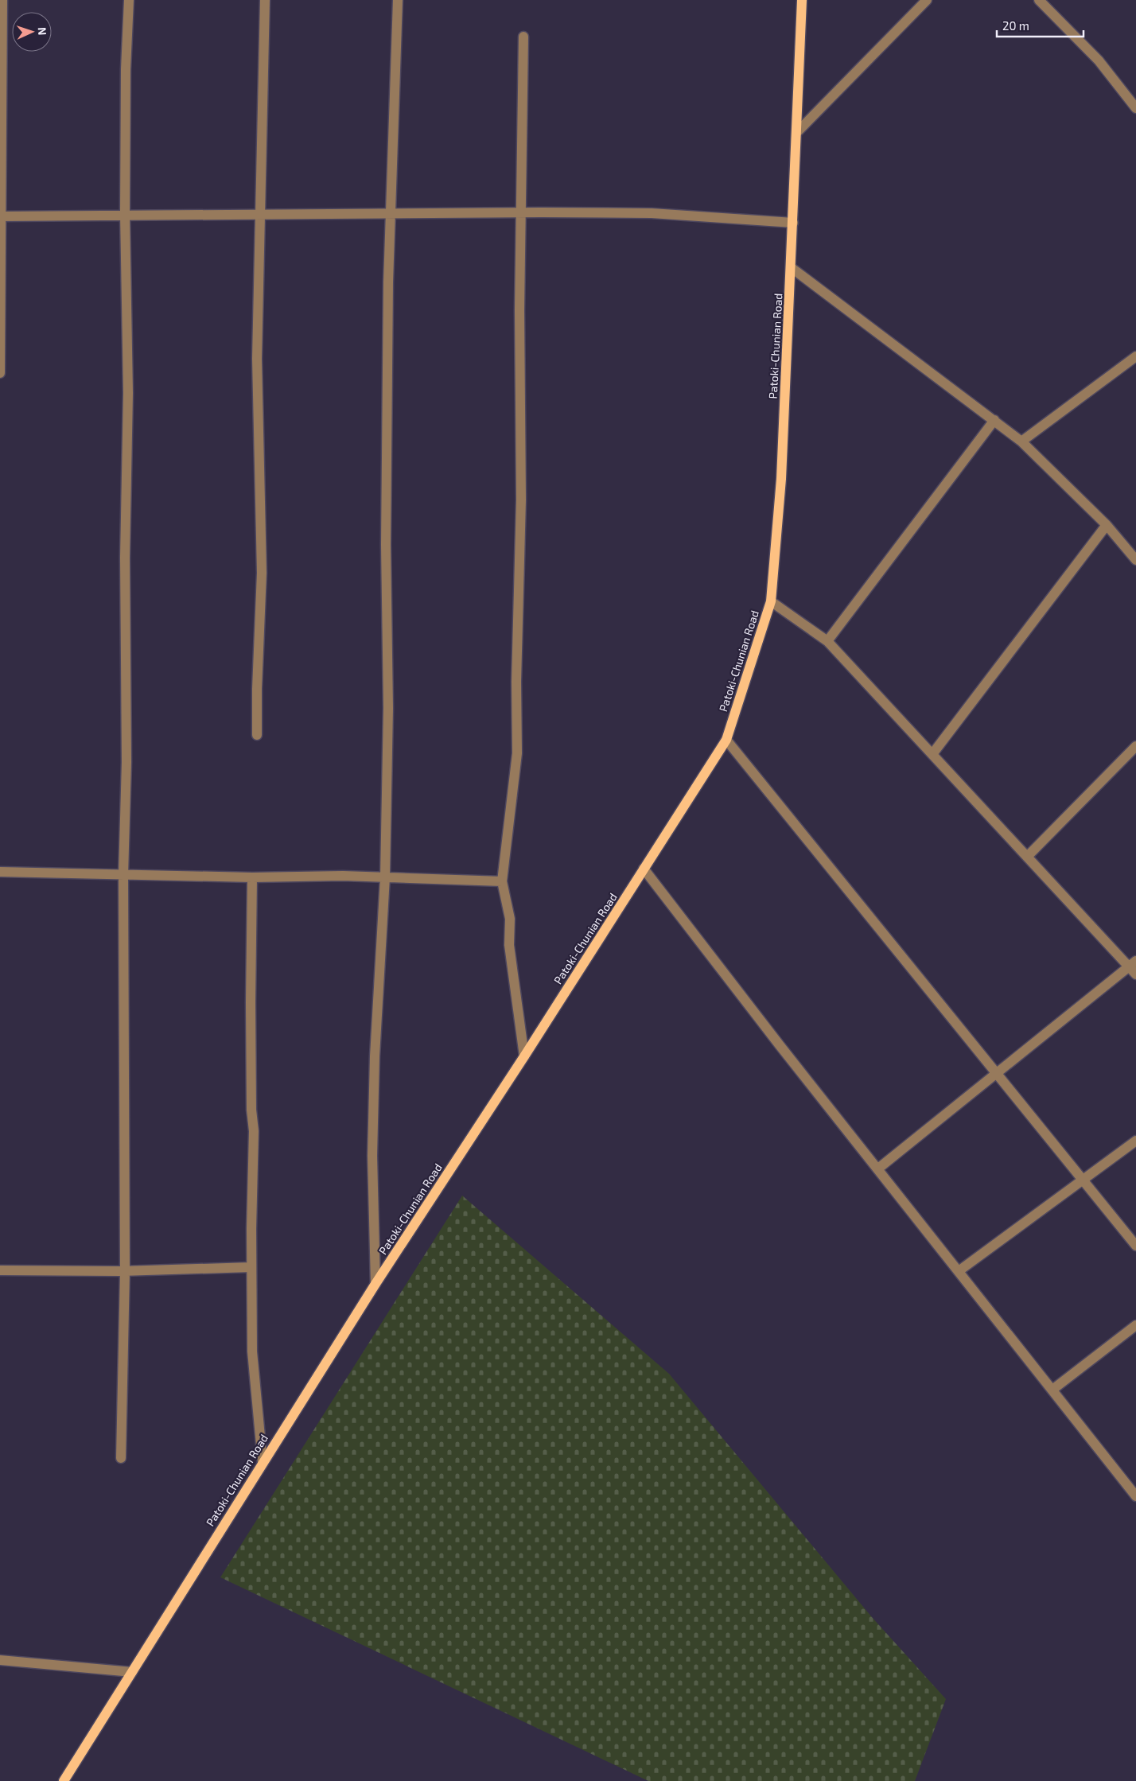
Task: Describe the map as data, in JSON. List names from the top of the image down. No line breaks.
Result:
{"streets":{"main road":["Patoki-Chunian Road"]},"scale_bar":"20 m","north":"right"}
